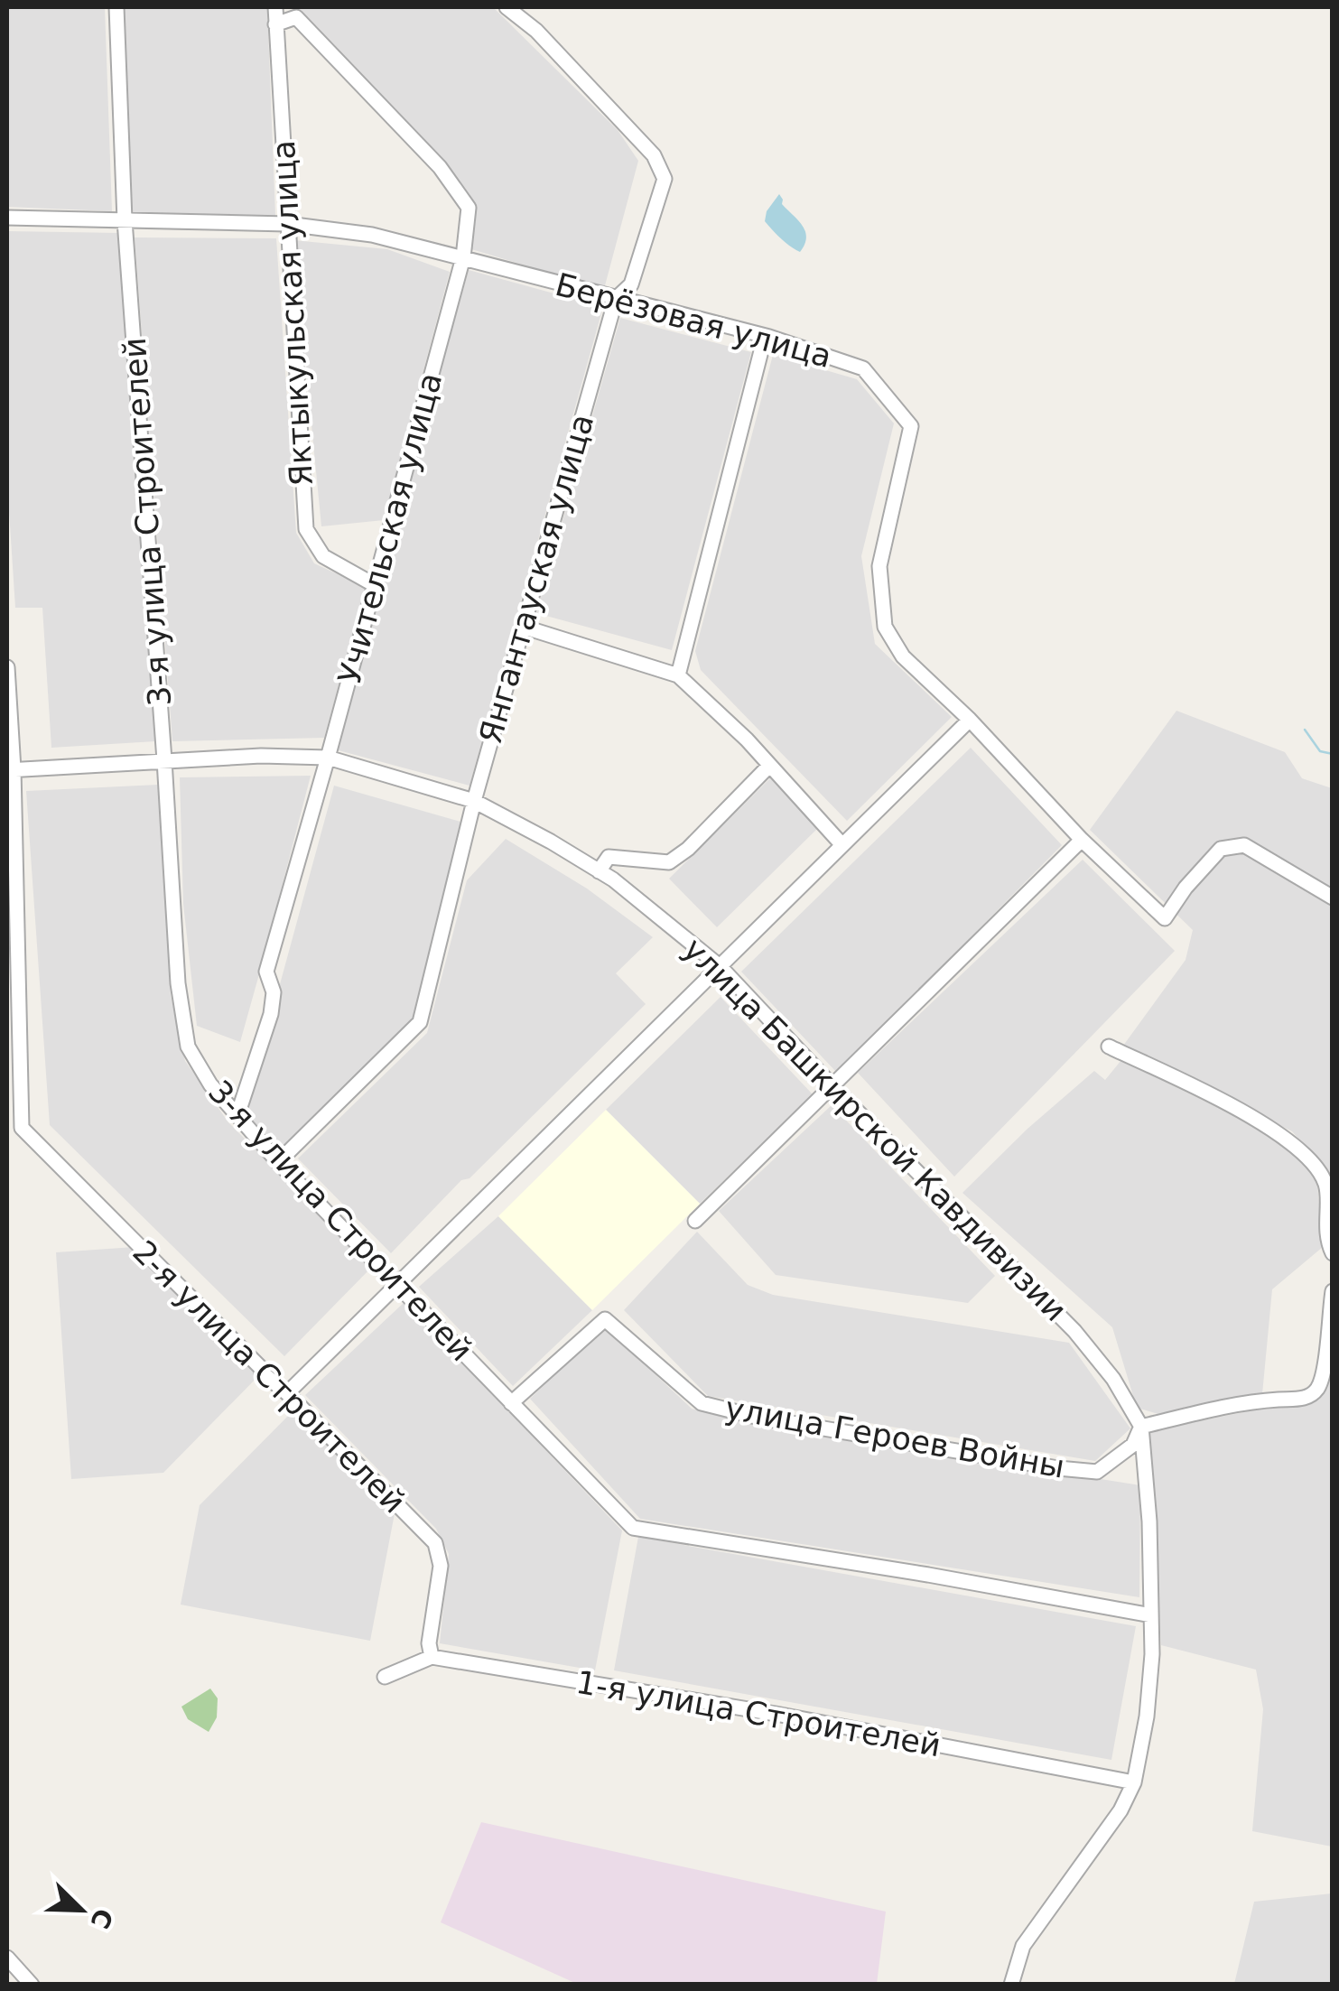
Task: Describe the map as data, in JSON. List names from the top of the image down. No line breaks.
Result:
{"streets":{"street":["Яктыкульская улица","Берёзовая улица","3-я улица Строителей","Учительская улица","Янгантауская улица","улица Башкирской Кавдивизии","2-я улица Строителей","улица Героев Войны","1-я улица Строителей"]},"crossings":[["Яктыкульская улица","Берёзовая улица"],["Яктыкульская улица","Учительская улица"],["Берёзовая улица","3-я улица Строителей"],["Берёзовая улица","Учительская улица"],["Берёзовая улица","Янгантауская улица"],["3-я улица Строителей","Учительская улица"],["3-я улица Строителей","Янгантауская улица"],["3-я улица Строителей","улица Башкирской Кавдивизии"],["3-я улица Строителей","улица Героев Войны"],["Учительская улица","улица Башкирской Кавдивизии"],["Янгантауская улица","улица Башкирской Кавдивизии"],["улица Башкирской Кавдивизии","2-я улица Строителей"],["улица Башкирской Кавдивизии","улица Героев Войны"],["улица Башкирской Кавдивизии","1-я улица Строителей"],["2-я улица Строителей","1-я улица Строителей"]],"north":"bottom right"}
